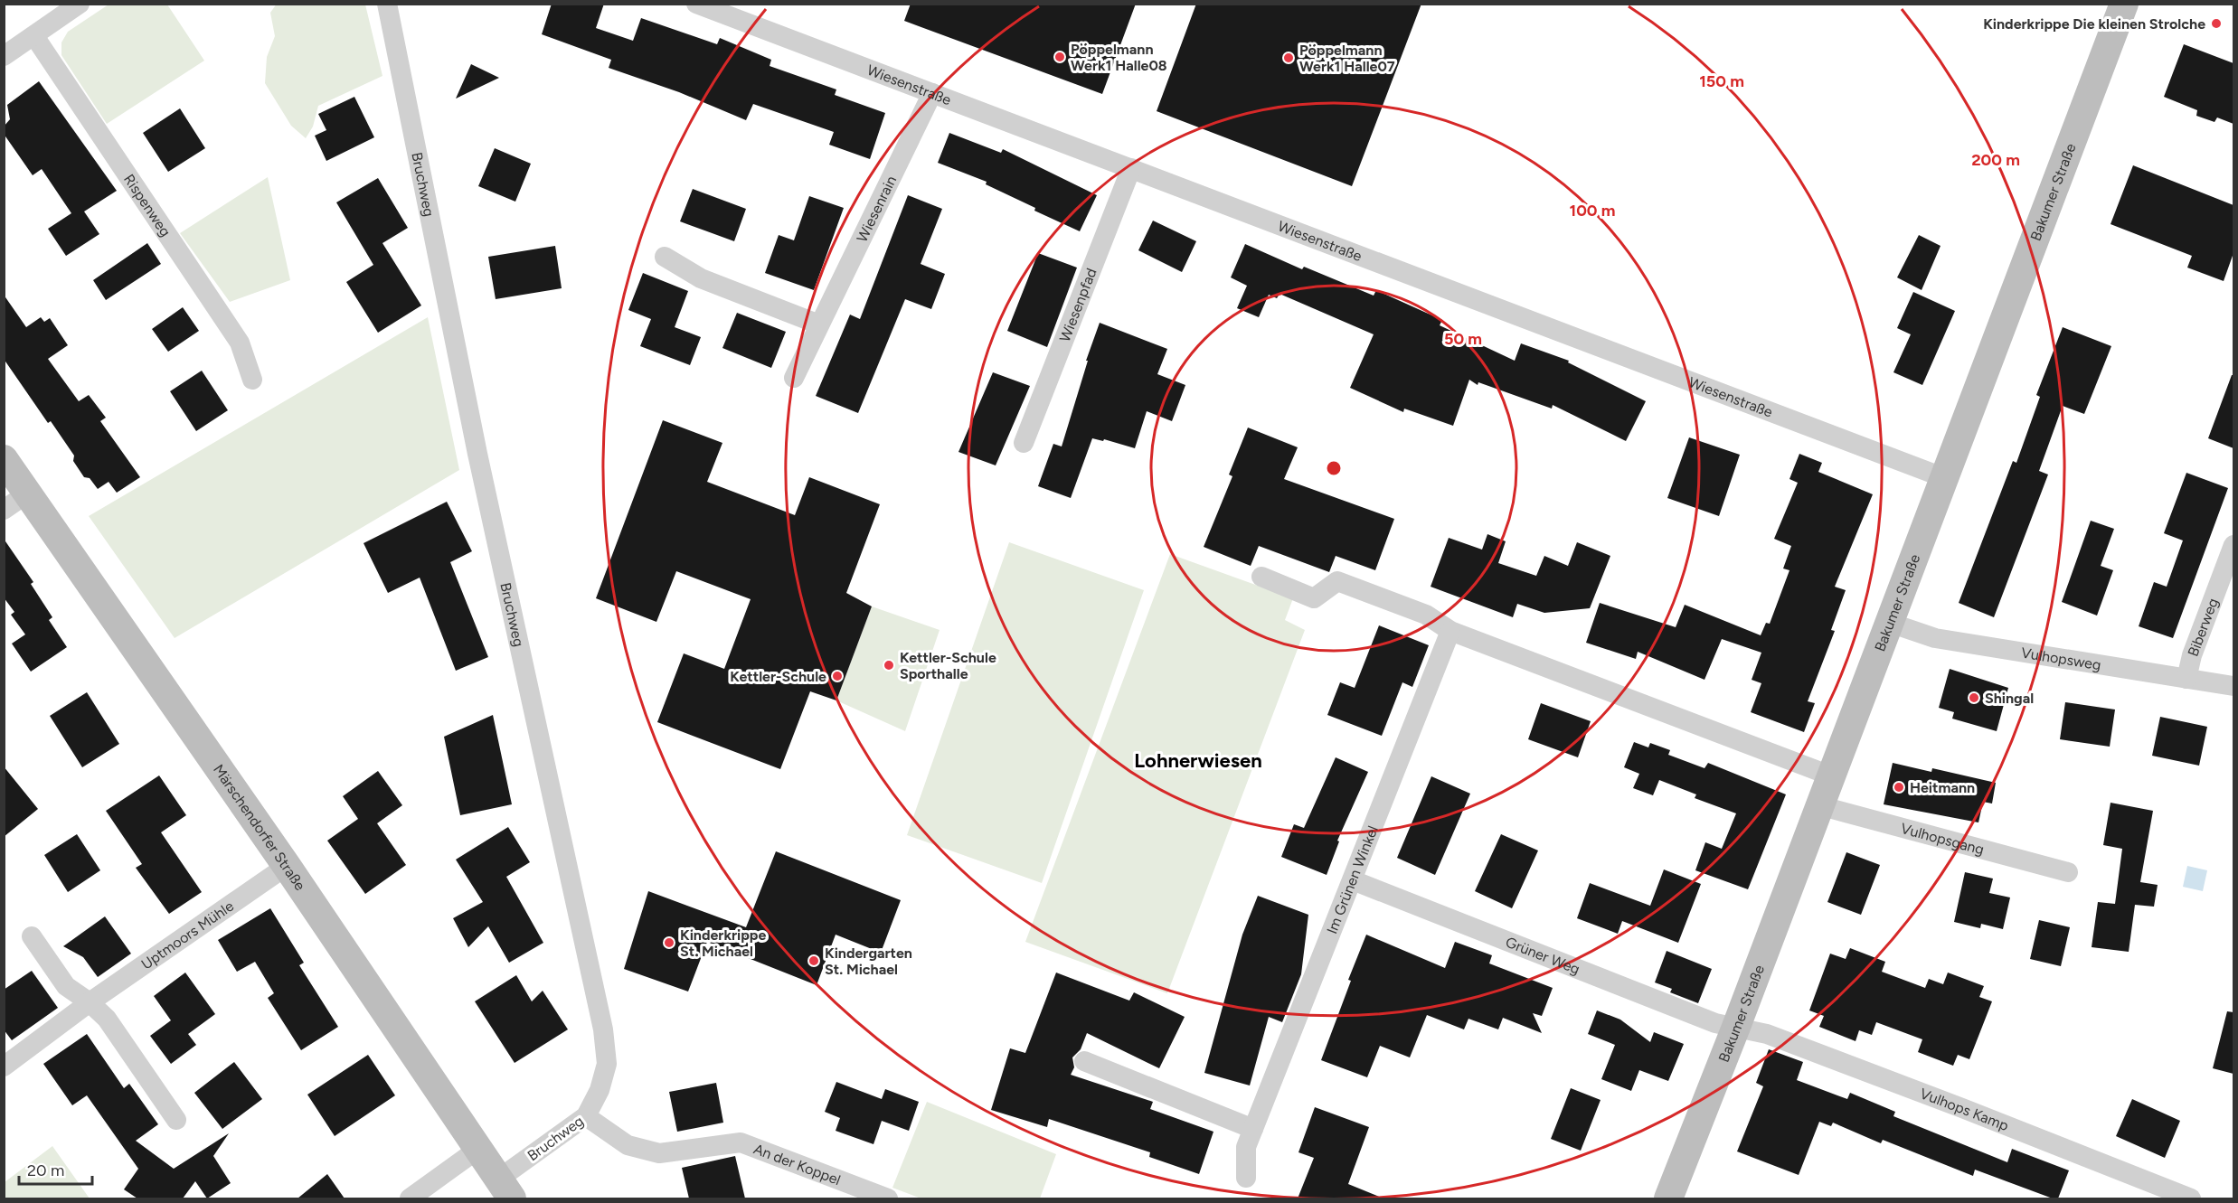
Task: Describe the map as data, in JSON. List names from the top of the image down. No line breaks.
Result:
{"streets":{"main road":["Bakumer Straße","Märschendorfer Straße"],"street":["Wiesenstraße","Bruchweg","Rispenweg","Wiesenrain","Wiesenpfad","Biberweg","Vulhopsweg","Vulhopsgang","Im Grünen Winkel","Uptmoors Mühle","Grüner Weg","Vulhops Kamp","An der Koppel"]},"crossings":[["Wiesenstraße","Bakumer Straße"],["Wiesenstraße","Wiesenrain"],["Wiesenstraße","Wiesenpfad"],["Bruchweg","Märschendorfer Straße"],["Bruchweg","An der Koppel"],["Bakumer Straße","Vulhopsweg"],["Bakumer Straße","Vulhopsgang"],["Bakumer Straße","Grüner Weg"],["Bakumer Straße","Vulhops Kamp"],["Biberweg","Vulhopsweg"],["Märschendorfer Straße","Uptmoors Mühle"],["Im Grünen Winkel","Grüner Weg"],["Grüner Weg","Vulhops Kamp"]],"districts":["Lohnerwiesen"],"places":["Kinderkrippe Die kleinen Strolche","Pöppelmann Werk1 Halle08","Pöppelmann Werk1 Halle07","Kettler-Schule Sporthalle","Kettler-Schule","Shingal","Heitmann","Kinderkrippe St. Michael","Kindergarten St. Michael"],"scale_bar":"20 m","rings":["150 m","200 m","100 m","50 m"]}
